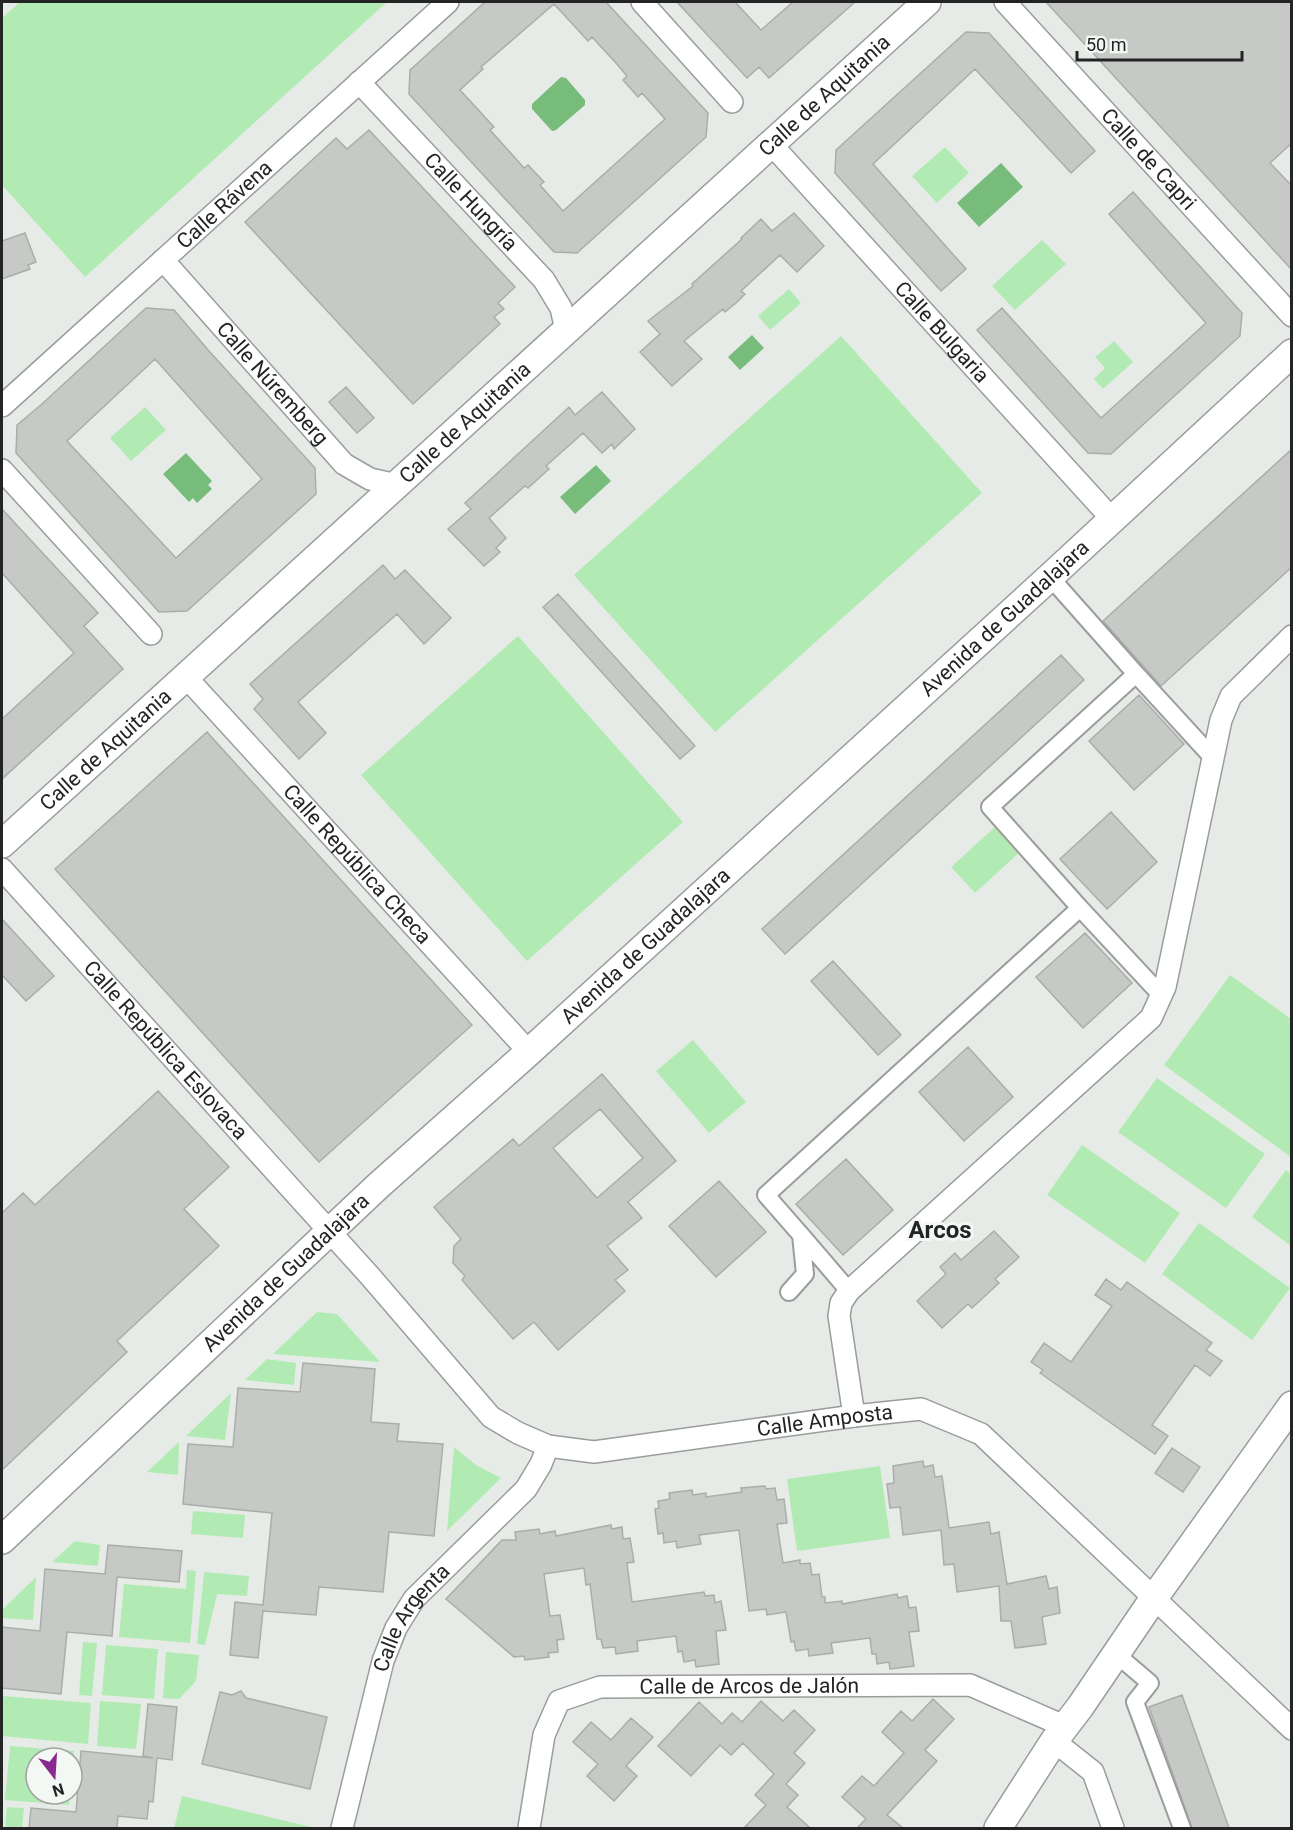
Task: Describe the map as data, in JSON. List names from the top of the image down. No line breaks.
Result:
{"streets":{"street":["Calle de Aquitania","Calle de Capri","Calle Hungría","Calle Rávena","Calle Bulgaria","Calle Núremberg","Avenida de Guadalajara","Calle República Checa","Calle República Eslovaca","Calle Amposta","Calle Argenta","Calle de Arcos de Jalón"]},"crossings":[["Calle de Aquitania","Calle Hungría"],["Calle de Aquitania","Calle Bulgaria"],["Calle de Aquitania","Calle Núremberg"],["Calle de Aquitania","Calle República Checa"],["Calle Hungría","Calle Rávena"],["Calle Rávena","Calle Núremberg"],["Calle Bulgaria","Avenida de Guadalajara"],["Avenida de Guadalajara","Calle República Checa"],["Avenida de Guadalajara","Calle República Eslovaca"],["Avenida de Guadalajara","Calle Amposta"],["Calle República Eslovaca","Calle Amposta"],["Calle Amposta","Calle Argenta"]],"districts":["Arcos"],"scale_bar":"50 m","north":"bottom"}
